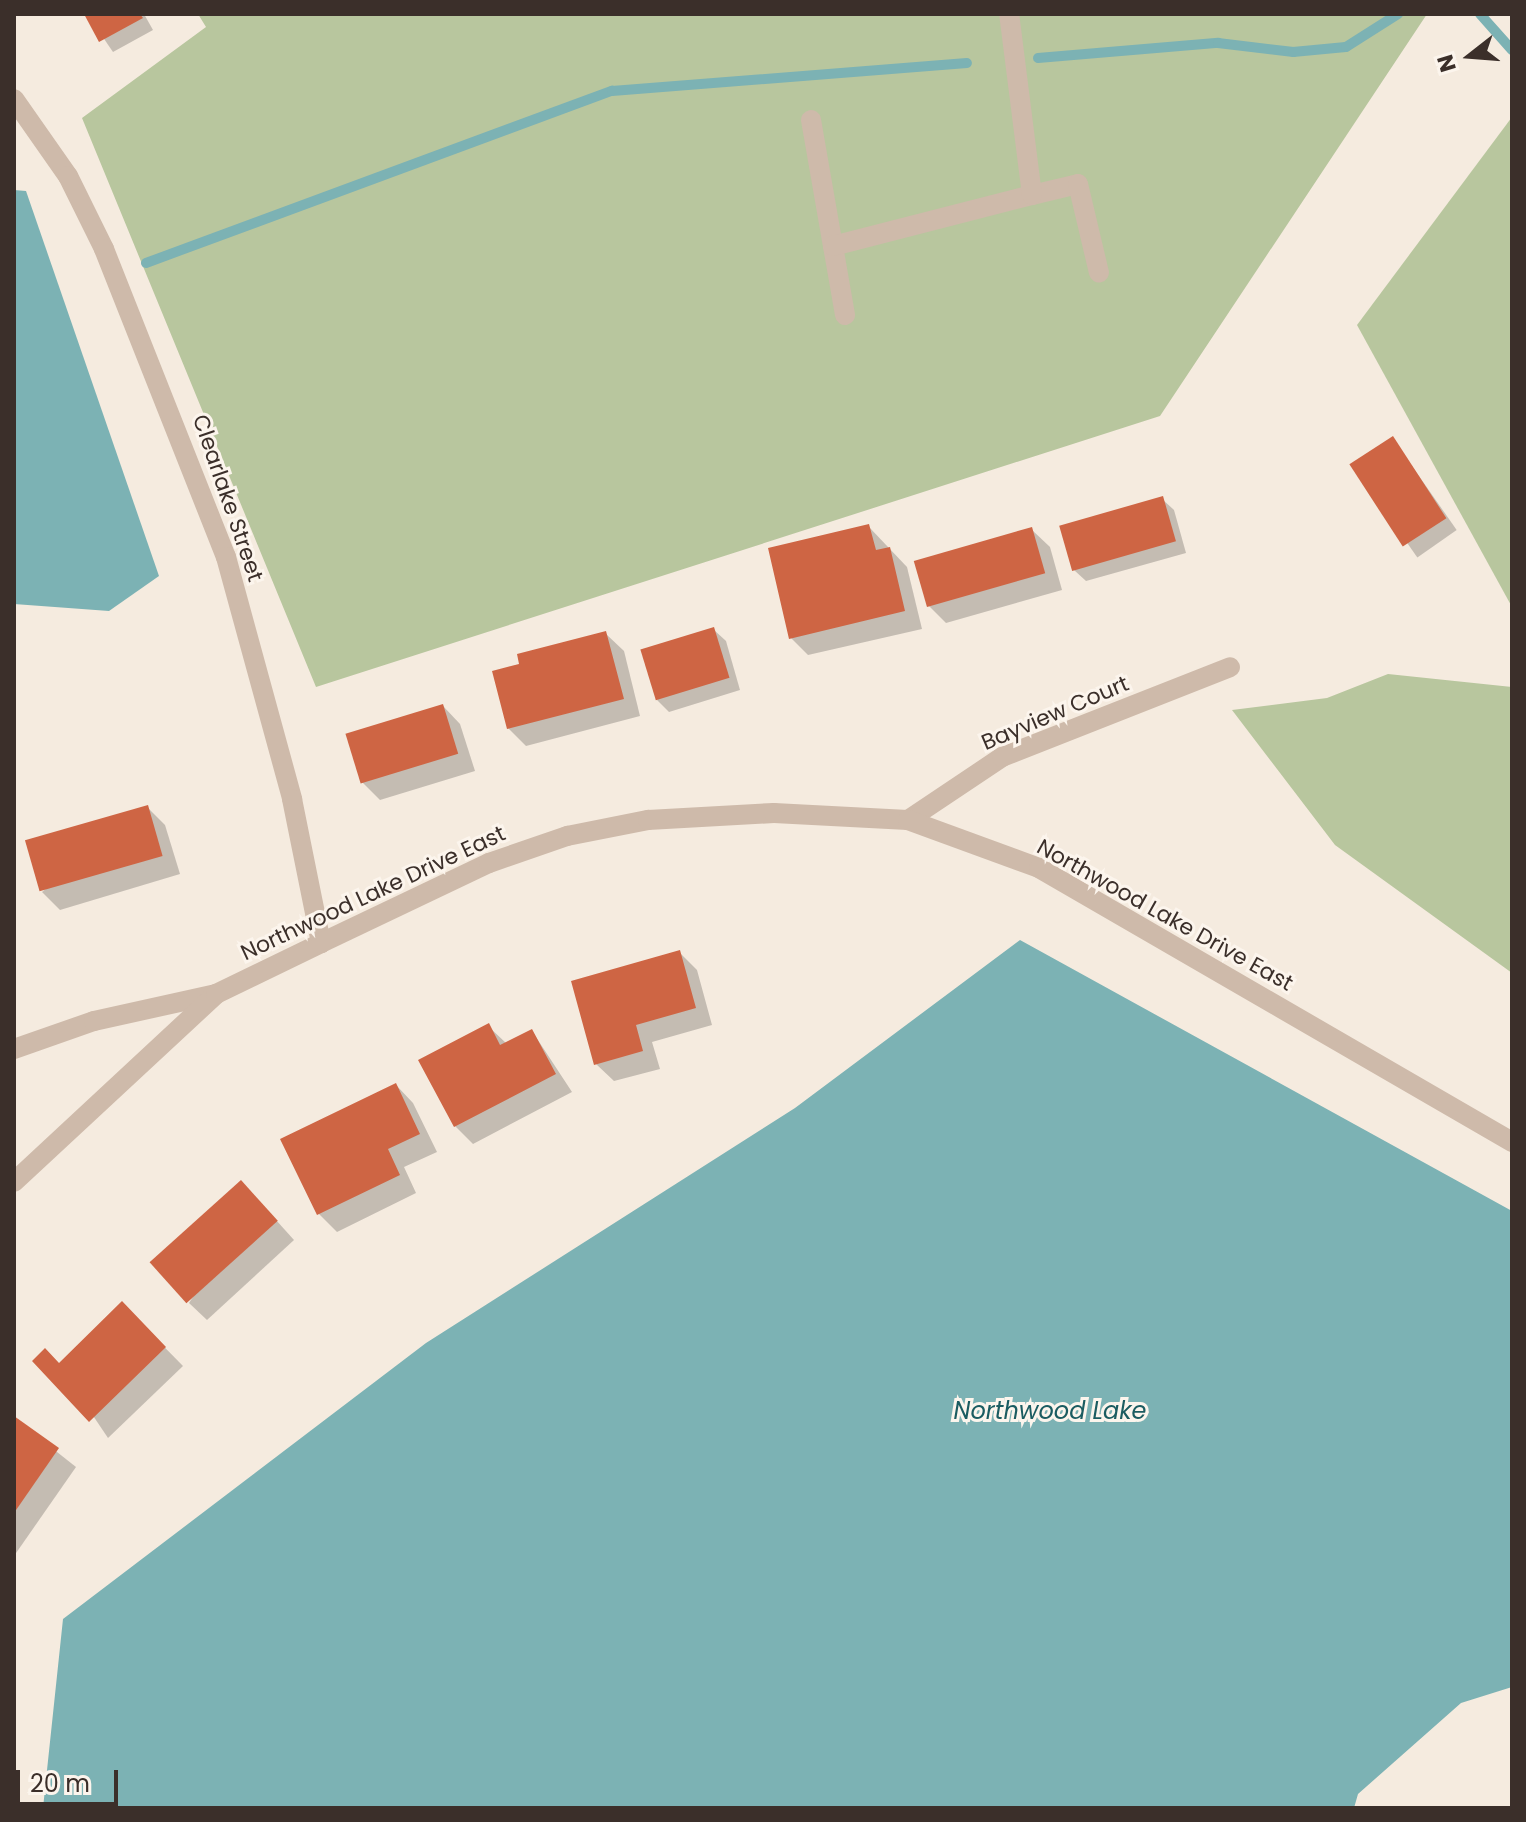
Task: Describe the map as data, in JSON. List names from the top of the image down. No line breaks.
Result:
{"streets":{"street":["Clearlake Street","Bayview Court","Northwood Lake Drive East"]},"crossings":[["Clearlake Street","Northwood Lake Drive East"],["Bayview Court","Northwood Lake Drive East"]],"water":["Northwood Lake"],"scale_bar":"20 m","north":"left"}
